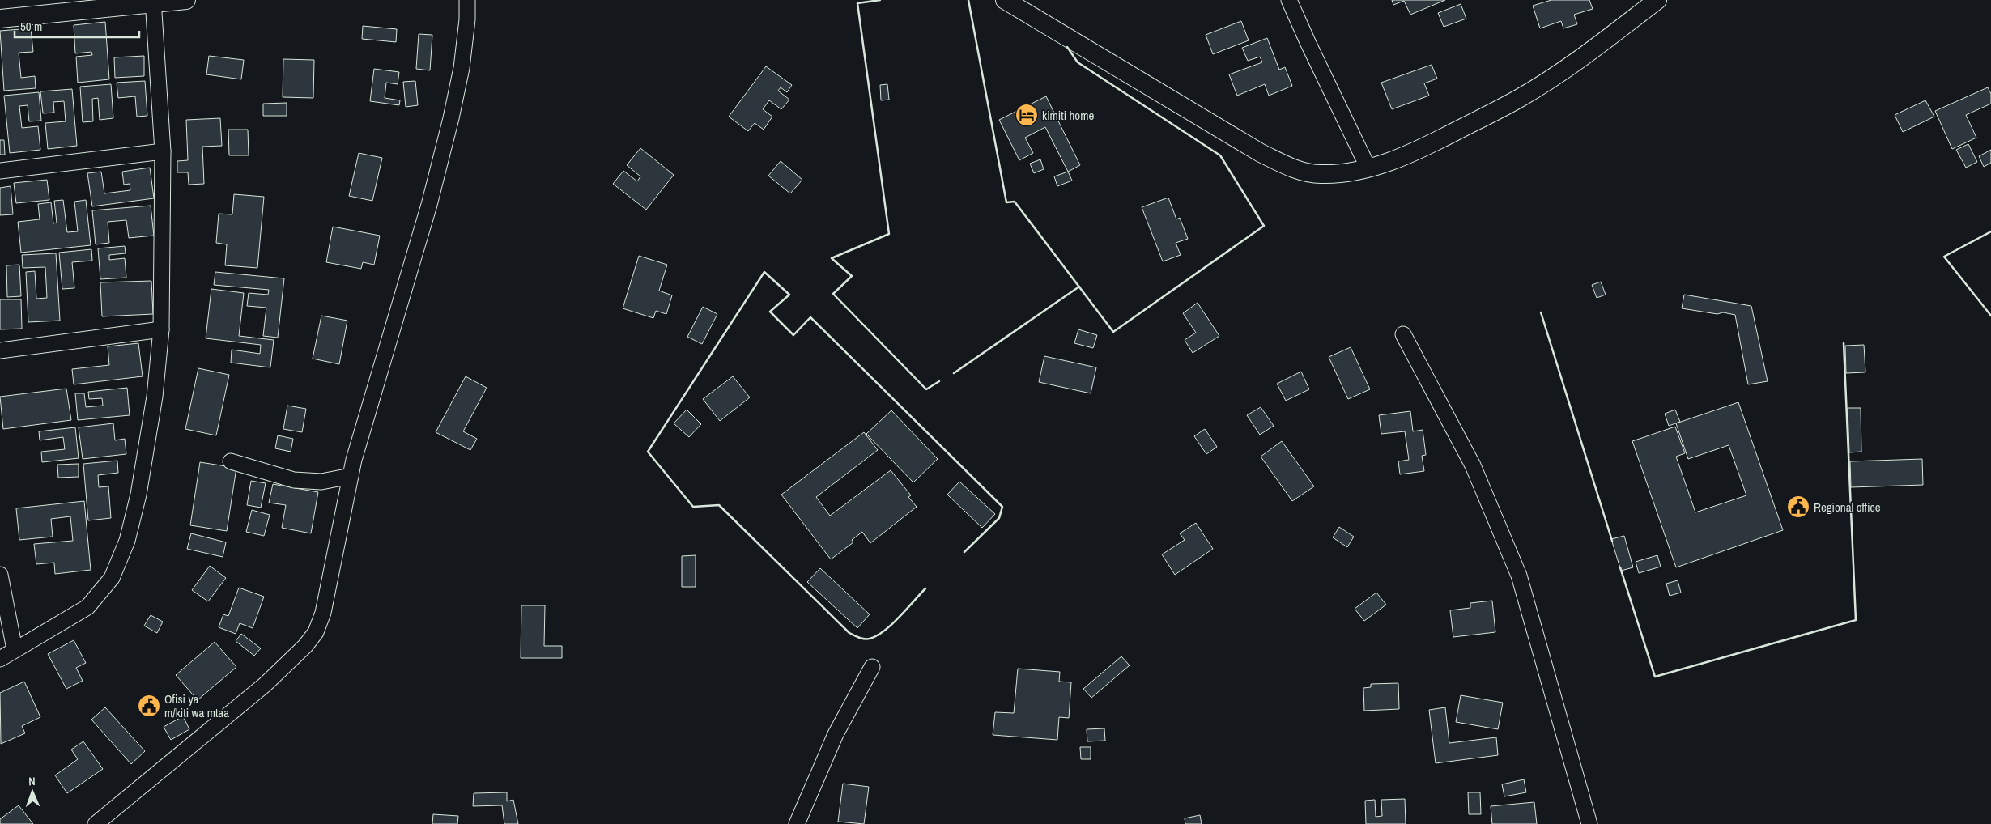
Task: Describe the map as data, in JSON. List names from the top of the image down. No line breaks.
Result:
{"places":{"hotel":["kimiti home"],"public building":["Regional office","Ofisi ya m/kiti wa mtaa"]},"scale_bar":"50 m","north":"top"}
